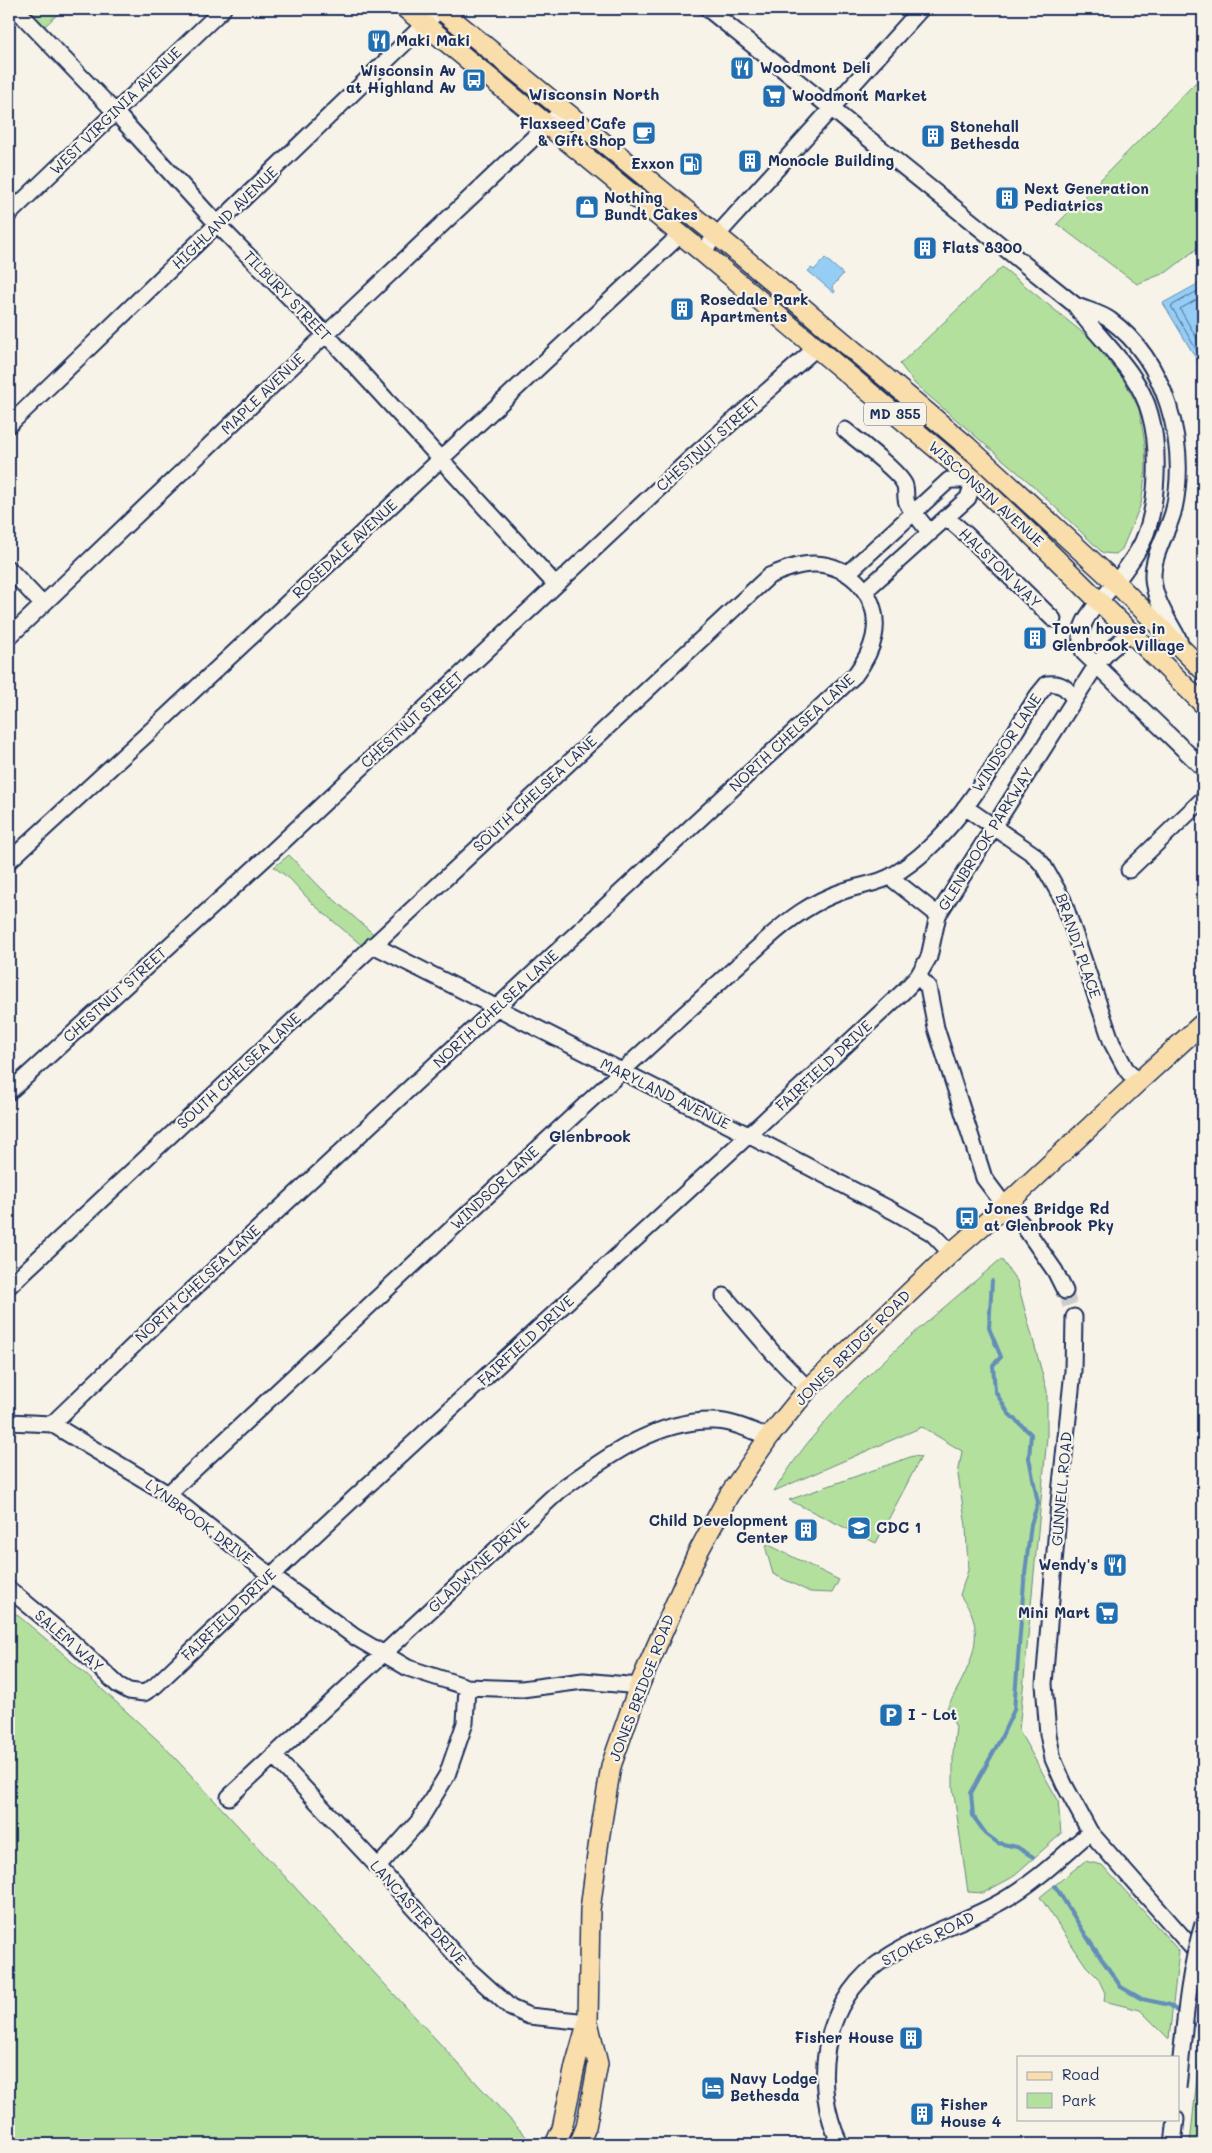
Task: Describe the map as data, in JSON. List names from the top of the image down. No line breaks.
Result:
{"streets":{"main road":["MD 355","WISCONSIN AVENUE","JONES BRIDGE ROAD"],"street":["WEST VIRGINIA AVENUE","HIGHLAND AVENUE","TILBURY STREET","MAPLE AVENUE","CHESTNUT STREET","ROSEDALE AVENUE","HALSTON WAY","NORTH CHELSEA LANE","WINDSOR LANE","SOUTH CHELSEA LANE","GLENBROOK PARKWAY","BRANDT PLACE","FAIRFIELD DRIVE","MARYLAND AVENUE","GUNNELL ROAD","LYNBROOK DRIVE","GLADWYNE DRIVE","SALEM WAY","LANCASTER DRIVE","STOKES ROAD"]},"crossings":[["WEST VIRGINIA AVENUE","TILBURY STREET"],["HIGHLAND AVENUE","TILBURY STREET"],["HIGHLAND AVENUE","WISCONSIN AVENUE"],["TILBURY STREET","MAPLE AVENUE"],["TILBURY STREET","CHESTNUT STREET"],["TILBURY STREET","ROSEDALE AVENUE"],["MAPLE AVENUE","WISCONSIN AVENUE"],["MD 355","WISCONSIN AVENUE"],["MD 355","GLENBROOK PARKWAY"],["CHESTNUT STREET","WISCONSIN AVENUE"],["WISCONSIN AVENUE","ROSEDALE AVENUE"],["NORTH CHELSEA LANE","SOUTH CHELSEA LANE"],["NORTH CHELSEA LANE","MARYLAND AVENUE"],["NORTH CHELSEA LANE","LYNBROOK DRIVE"],["WINDSOR LANE","GLENBROOK PARKWAY"],["WINDSOR LANE","BRANDT PLACE"],["WINDSOR LANE","MARYLAND AVENUE"],["WINDSOR LANE","LYNBROOK DRIVE"],["SOUTH CHELSEA LANE","MARYLAND AVENUE"],["GLENBROOK PARKWAY","BRANDT PLACE"],["GLENBROOK PARKWAY","FAIRFIELD DRIVE"],["BRANDT PLACE","JONES BRIDGE ROAD"],["FAIRFIELD DRIVE","MARYLAND AVENUE"],["FAIRFIELD DRIVE","LYNBROOK DRIVE"],["FAIRFIELD DRIVE","SALEM WAY"],["MARYLAND AVENUE","JONES BRIDGE ROAD"],["JONES BRIDGE ROAD","LYNBROOK DRIVE"],["JONES BRIDGE ROAD","GLADWYNE DRIVE"],["JONES BRIDGE ROAD","LANCASTER DRIVE"],["GUNNELL ROAD","STOKES ROAD"],["LYNBROOK DRIVE","GLADWYNE DRIVE"],["GLADWYNE DRIVE","LANCASTER DRIVE"]],"districts":["Wisconsin North","Glenbrook"],"places":{"restaurant":["Maki Maki","Woodmont Deli","Wendy's"],"bus stop":["Wisconsin Av at Highland Av","Jones Bridge Rd at Glenbrook Pky"],"supermarket":["Woodmont Market","Mini Mart"],"cafe":["Flaxseed Cafe & Gift Shop"],"building":["Stonehall Bethesda","Monocle Building","Next Generation Pediatrics","Flats 8300","Rosedale Park Apartments","Town houses in Glenbrook Village","Child Development Center","Fisher House","Fisher House 4"],"fuel station":["Exxon"],"shop":["Nothing Bundt Cakes"],"school or university":["CDC 1"],"parking":["I - Lot"],"hotel":["Navy Lodge Bethesda"]},"legend":["Road","Park"]}
